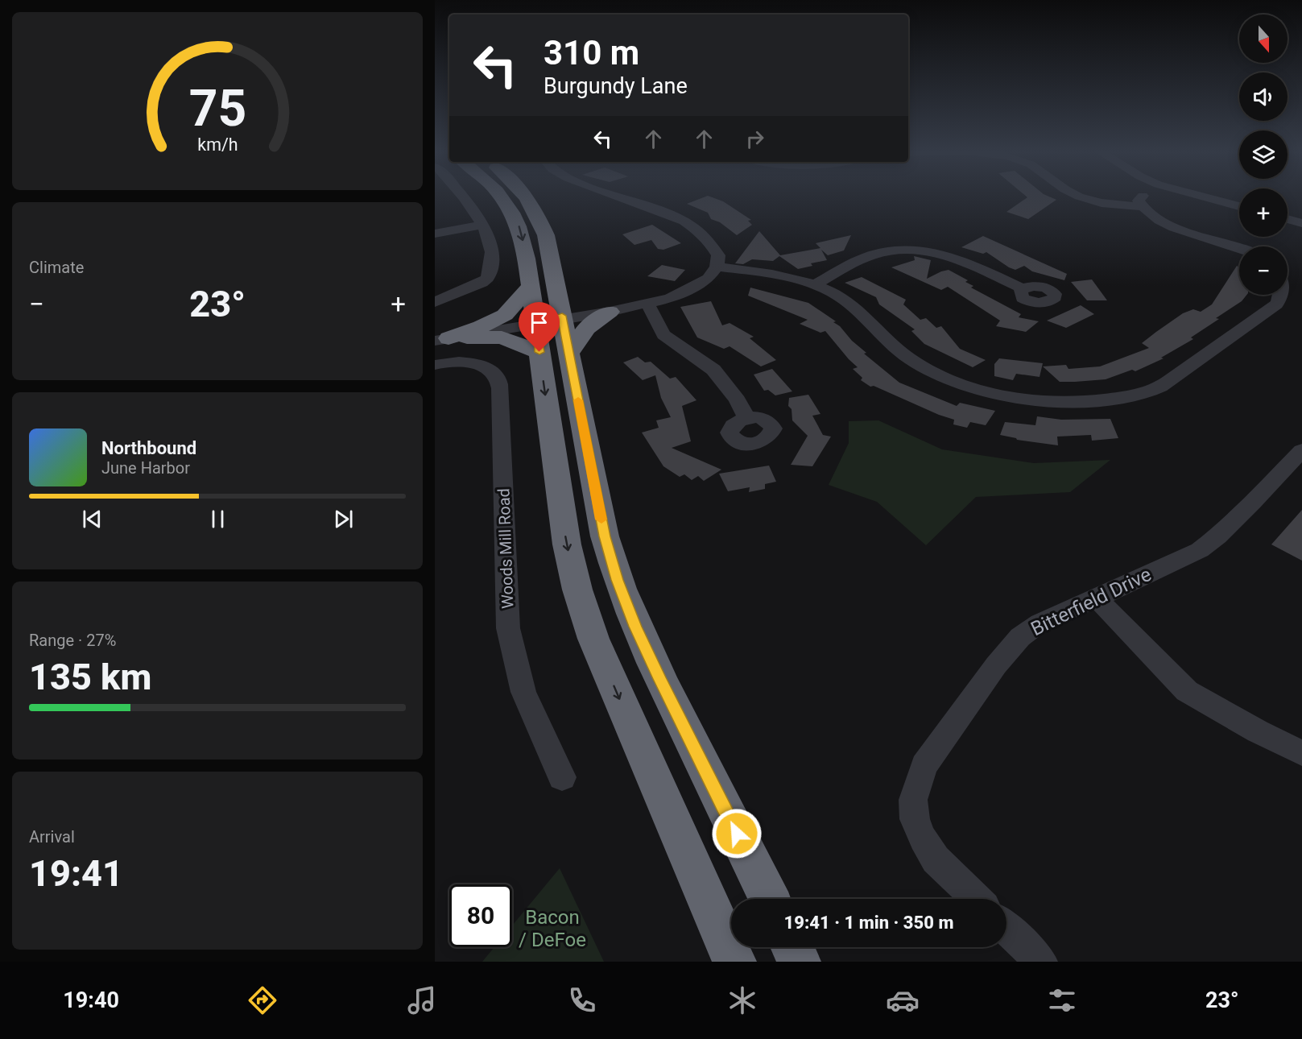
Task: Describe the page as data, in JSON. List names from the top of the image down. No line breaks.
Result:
{"streets":{"street":["Woods Mill Road","Bitterfield Drive"]},"parks":["Bacon / DeFoe"],"north":"bottom","page":{"map_buttons":["+","−"],"turn":["310 m","Burgundy Lane"],"tile":["Climate",["Range · 27%","135 km"],["Arrival","19:41"]],"heat":["−","23°","+"],"song":["Northbound","June Harbor"],"limit":"80","trip":"19:41 · 1 min · 350 m","tabs":["19:40","23°"],"gauge":["75","km/h"]}}
